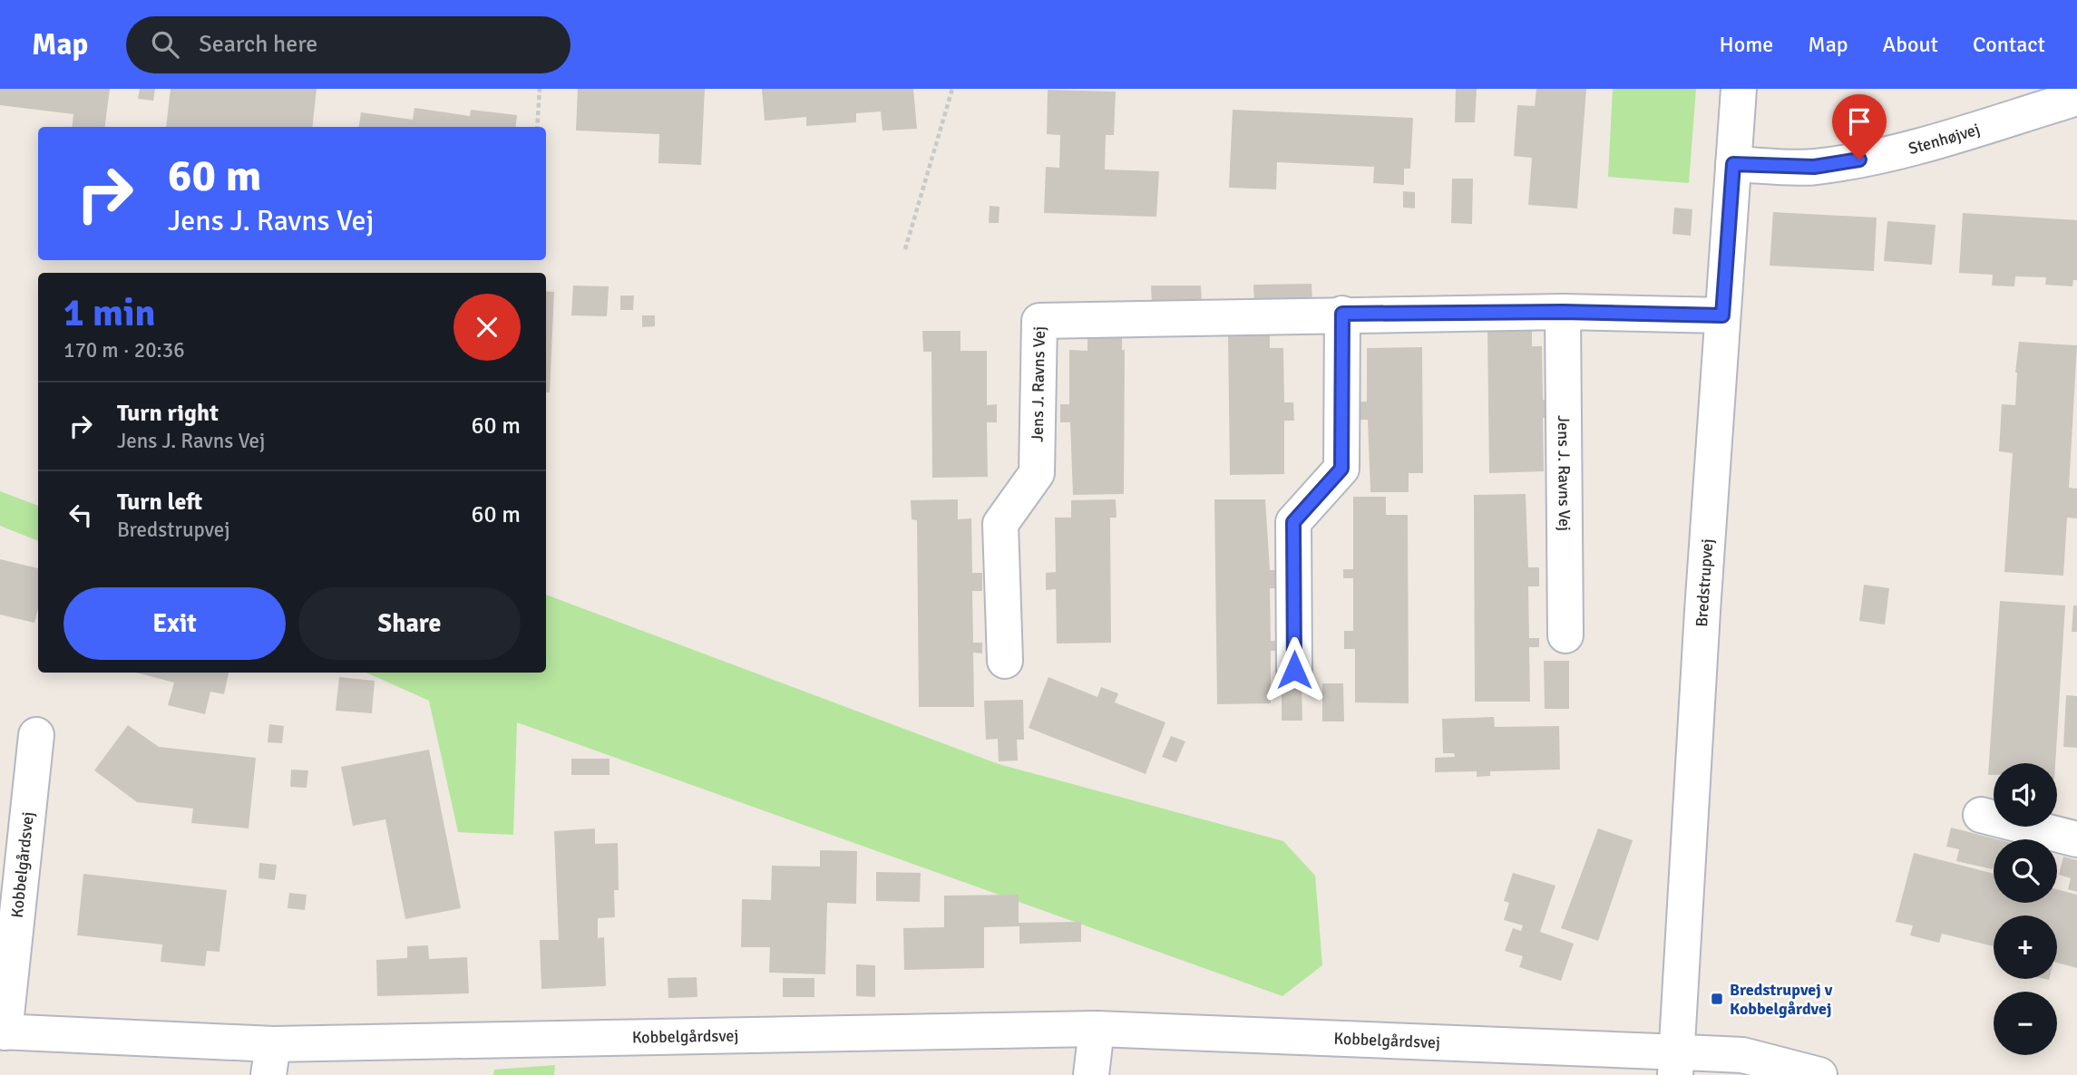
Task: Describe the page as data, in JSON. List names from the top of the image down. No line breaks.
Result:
{"streets":{"street":["Stenhøjvej","Jens J. Ravns Vej","Bredstrupvej","Kobbelgårdsvej"]},"crossings":[["Stenhøjvej","Bredstrupvej"],["Jens J. Ravns Vej","Bredstrupvej"],["Bredstrupvej","Kobbelgårdsvej"]],"places":{"transit":["Bredstrupvej v Kobbelgårdvej"]},"page":{"header":"Map","search":"Search here","nav":["Home","Map","About","Contact"],"turn":["60 m","Jens J. Ravns Vej"],"heading":["1 min","170 m · 20:36"],"list":[{"name":"Turn right","note":"Jens J. Ravns Vej","value":"60 m"},{"name":"Turn left","note":"Bredstrupvej","value":"60 m"}],"buttons":["Exit","Share"],"map_buttons":["+","−"]}}
